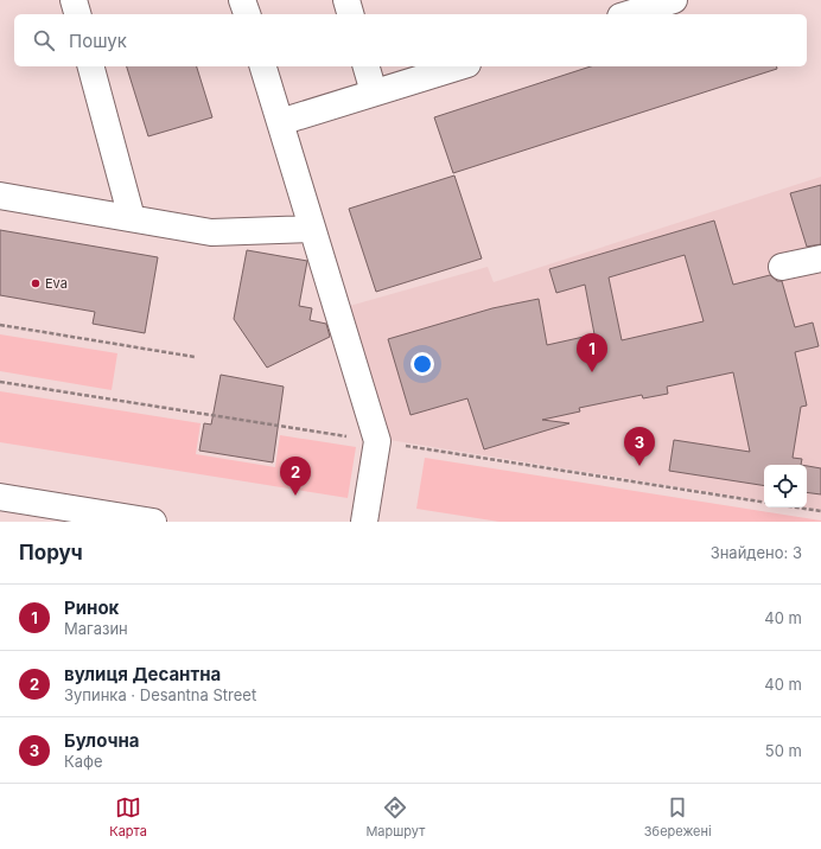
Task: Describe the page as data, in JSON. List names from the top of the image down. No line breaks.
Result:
{"places":["Eva"],"page":{"search":"Пошук","pins":["1","3","2"],"heading":["Поруч","Знайдено: 3"],"list":[{"mark":"1","name":"Ринок","note":"Магазин","value":"40 m"},{"mark":"2","name":"вулиця Десантна","note":"Зупинка · Desantna Street","value":"40 m"},{"mark":"3","name":"Булочна","note":"Кафе","value":"50 m"}],"nav":["Карта","Маршрут","Збережені"]}}
